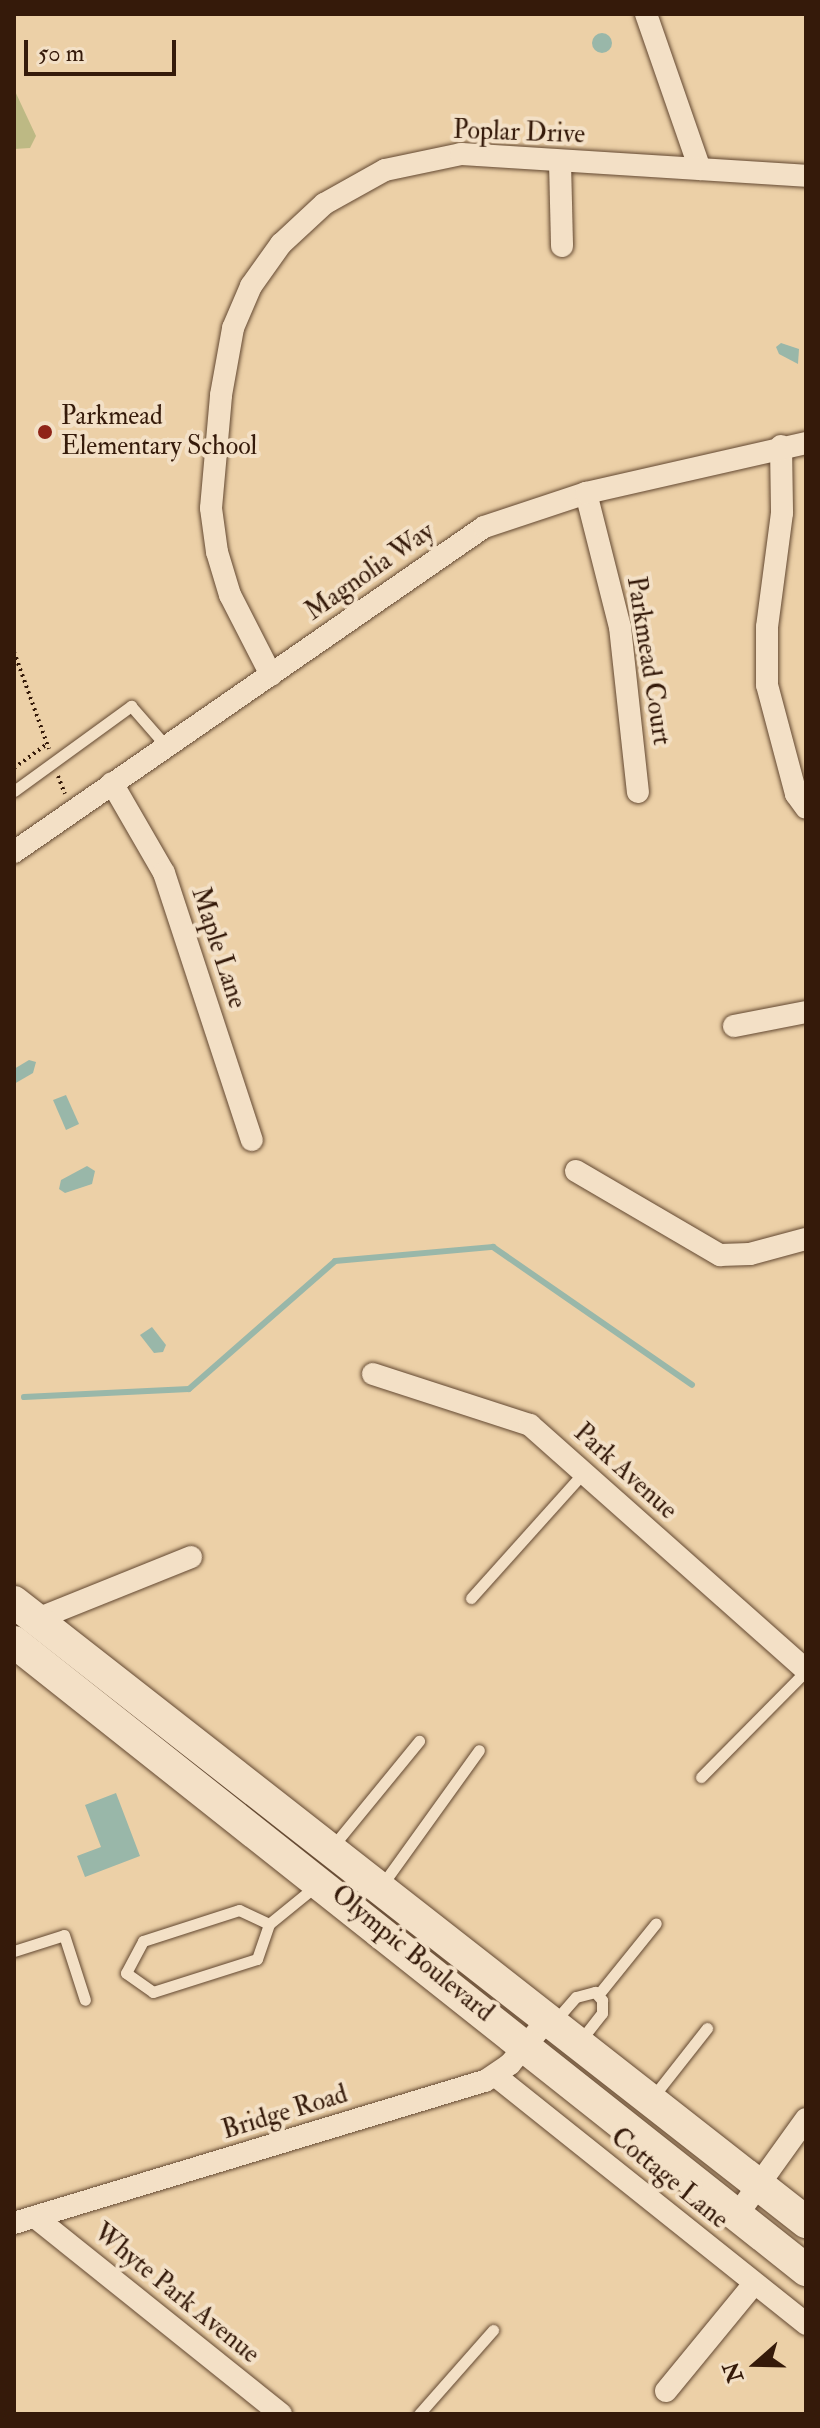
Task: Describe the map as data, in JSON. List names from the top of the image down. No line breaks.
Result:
{"streets":{"main road":["Olympic Boulevard"],"street":["Poplar Drive","Magnolia Way","Parkmead Court","Maple Lane","Park Avenue","Bridge Road","Cottage Lane","Whyte Park Avenue"]},"crossings":[["Poplar Drive","Magnolia Way"],["Magnolia Way","Parkmead Court"],["Magnolia Way","Maple Lane"],["Olympic Boulevard","Bridge Road"],["Bridge Road","Cottage Lane"],["Bridge Road","Whyte Park Avenue"]],"places":["Parkmead Elementary School"],"scale_bar":"50 m","north":"left"}
